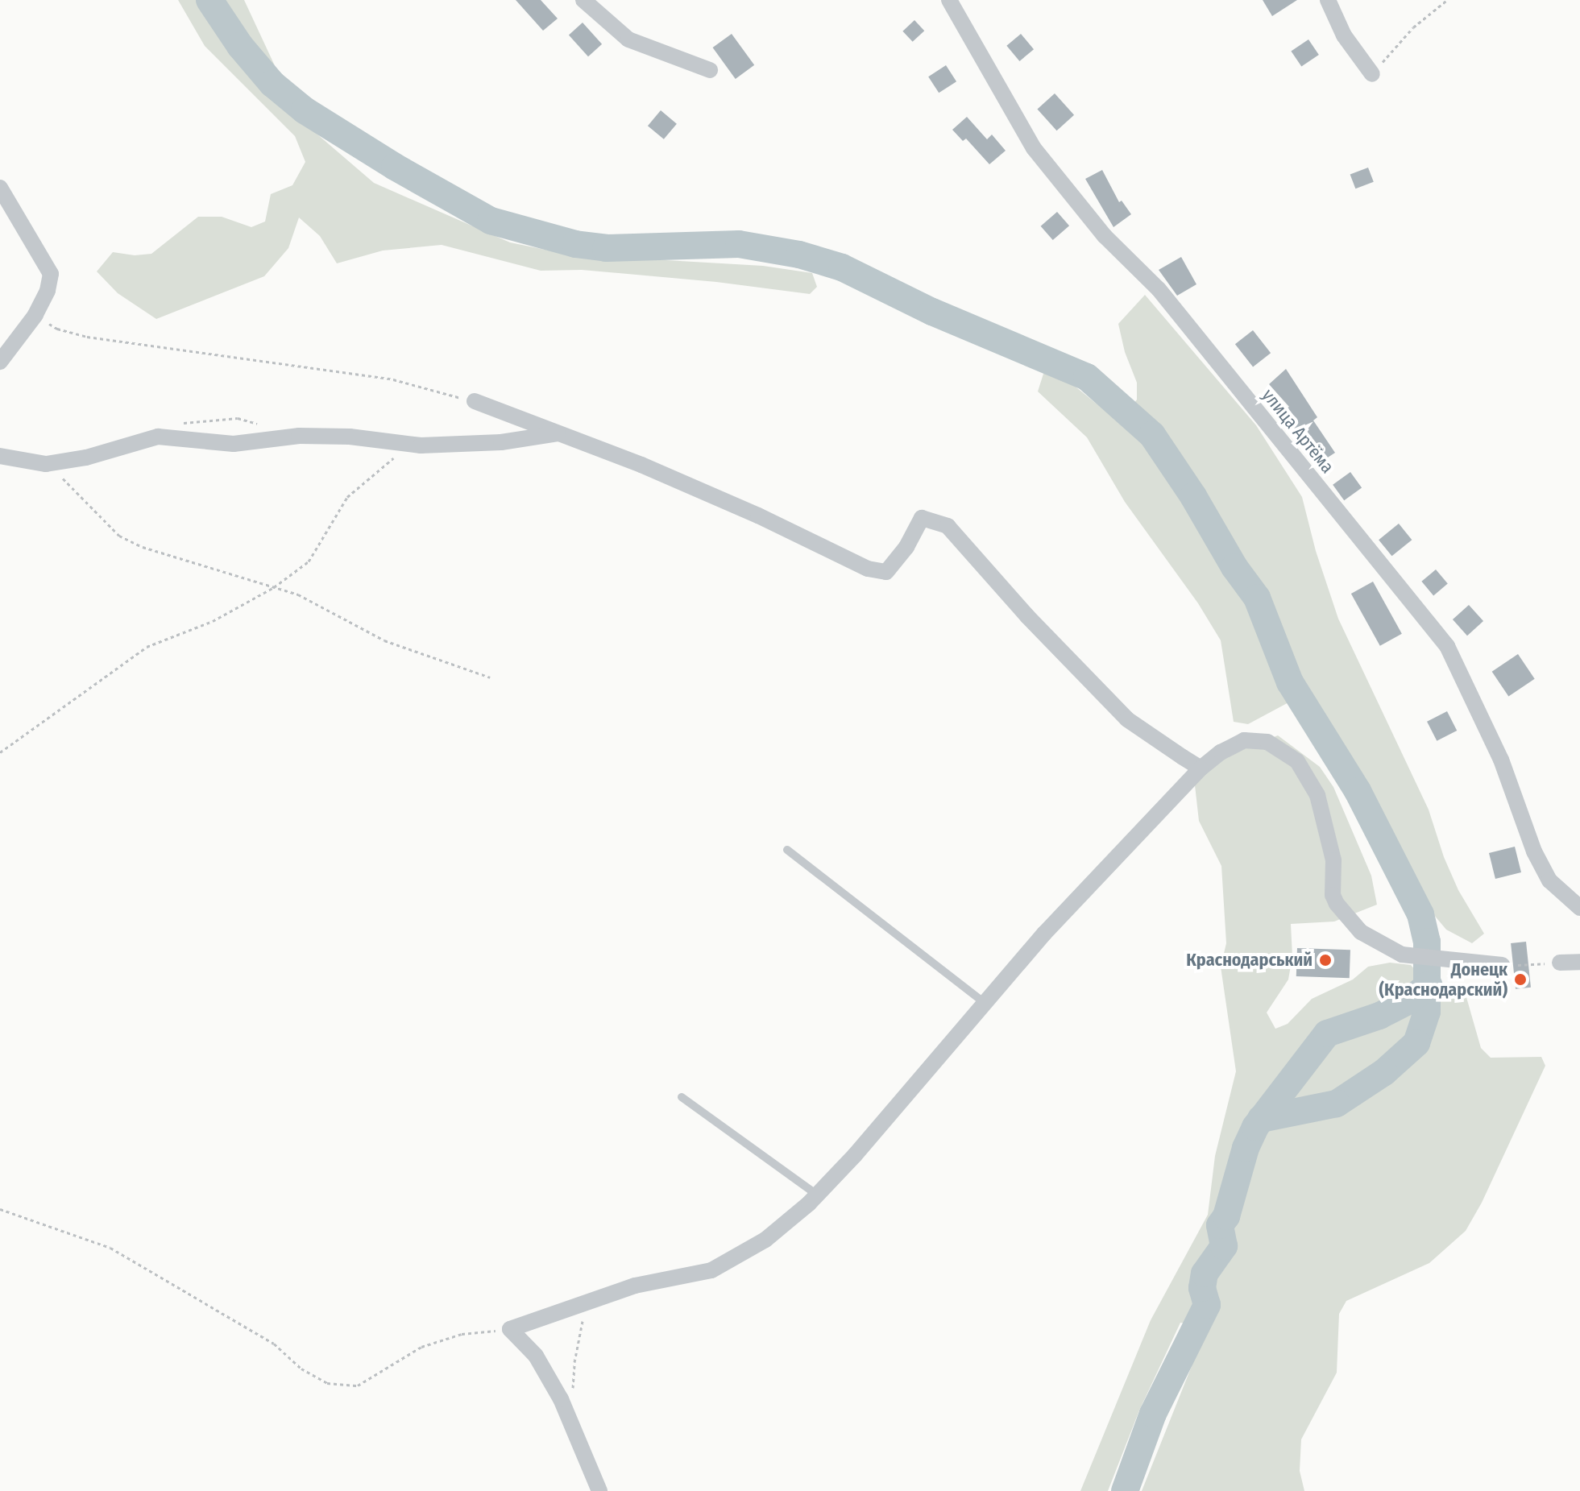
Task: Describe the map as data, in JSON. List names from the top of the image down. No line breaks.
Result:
{"streets":{"street":["улица Артёма"]},"places":["Краснодарський","Донецк (Краснодарский)"]}
